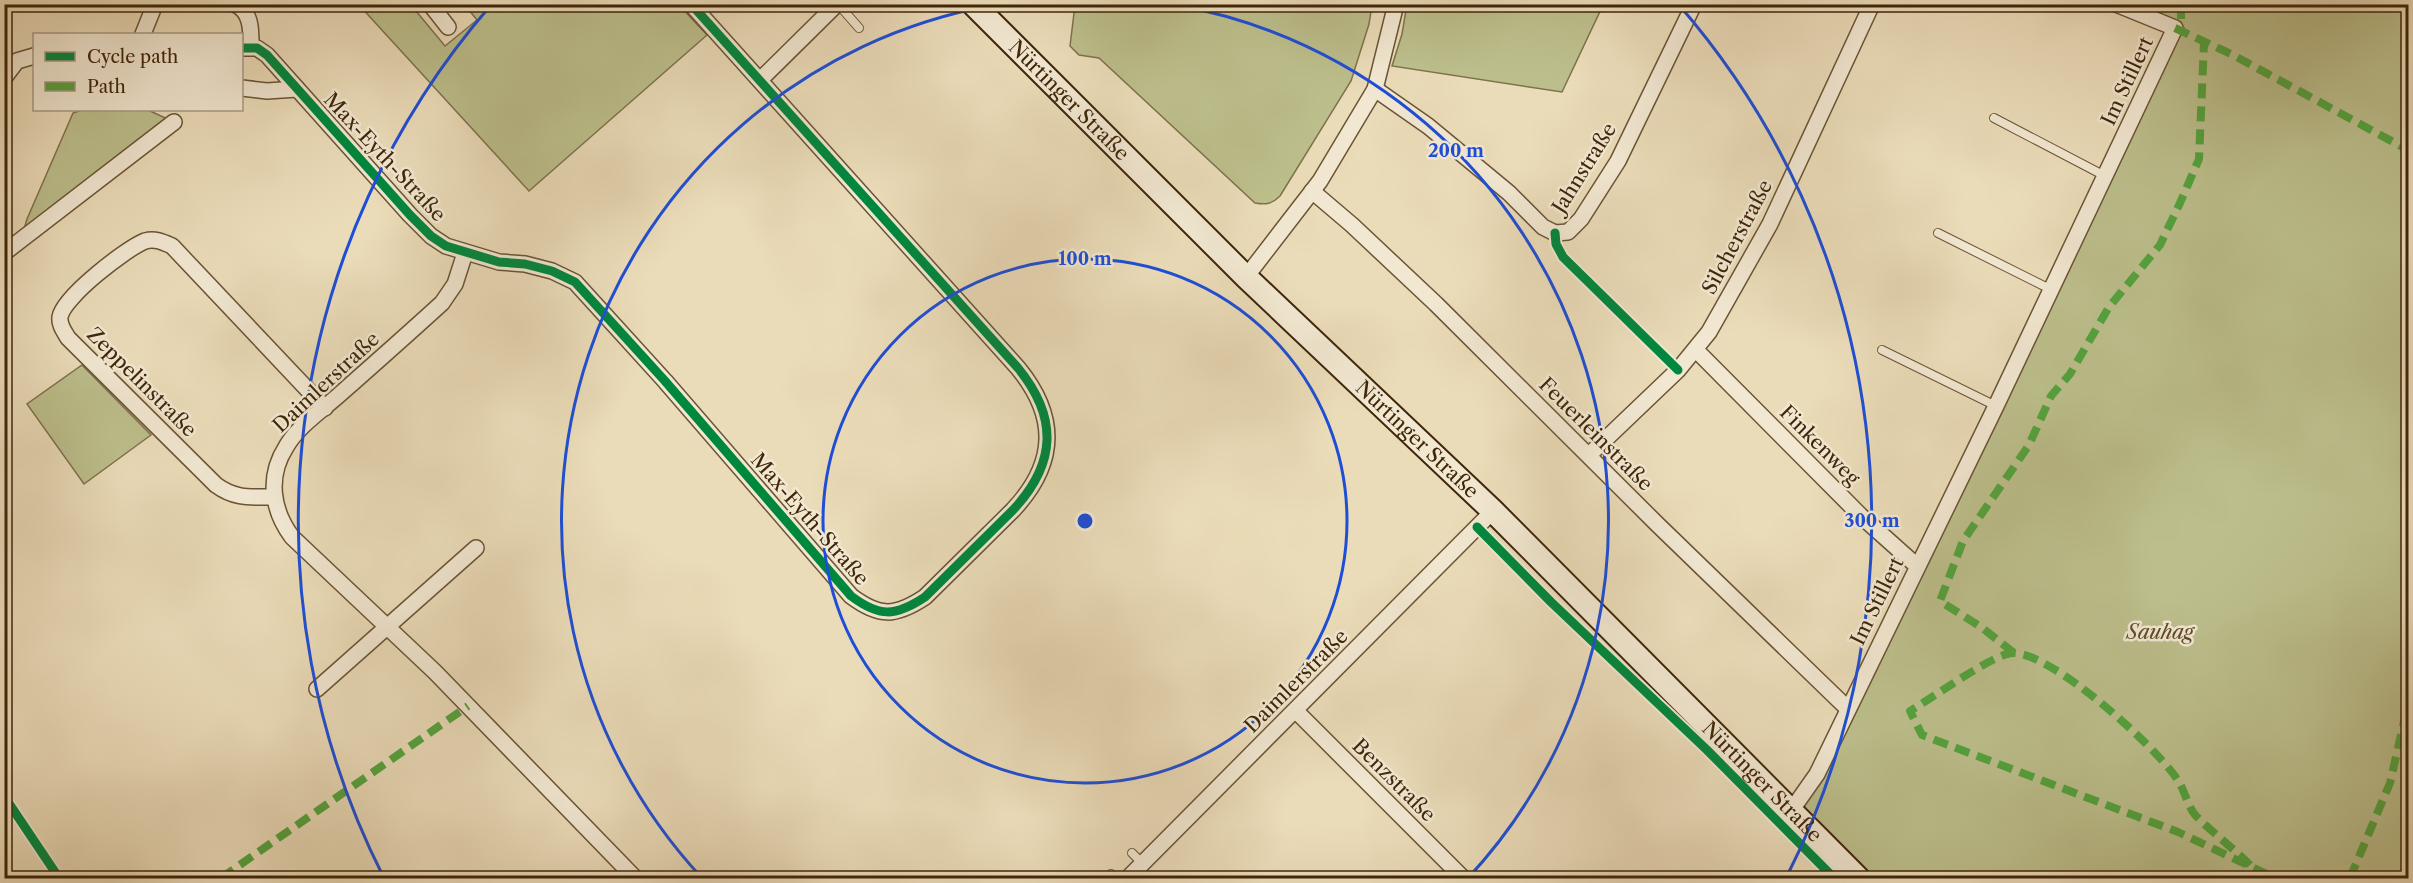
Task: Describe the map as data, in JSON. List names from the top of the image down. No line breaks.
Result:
{"streets":{"main road":["Nürtinger Straße"],"street":["Im Stillert","Max-Eyth-Straße","Jahnstraße","Silcherstraße","Zeppelinstraße","Daimlerstraße","Feuerleinstraße","Finkenweg","Benzstraße"]},"crossings":[["Im Stillert","Nürtinger Straße"],["Im Stillert","Feuerleinstraße"],["Im Stillert","Finkenweg"],["Nürtinger Straße","Daimlerstraße"],["Max-Eyth-Straße","Daimlerstraße"],["Silcherstraße","Feuerleinstraße"],["Silcherstraße","Finkenweg"],["Zeppelinstraße","Daimlerstraße"],["Daimlerstraße","Benzstraße"]],"parks":["Sauhag"],"legend":["Cycle path","Path"],"rings":["200 m","100 m","300 m"]}
